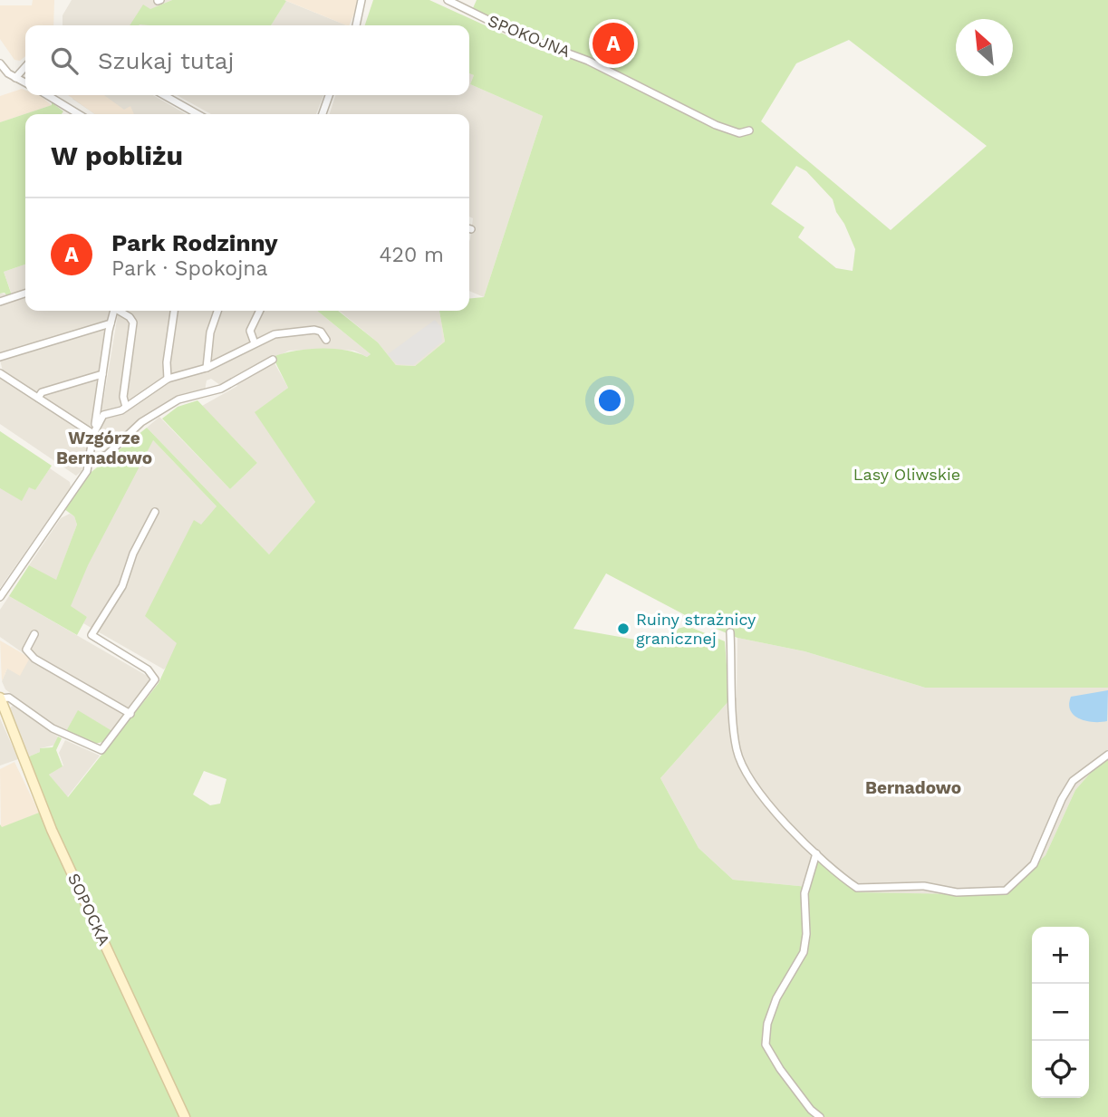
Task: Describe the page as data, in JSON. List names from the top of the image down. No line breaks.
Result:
{"streets":{"main road":["SOPOCKA"],"street":["SPOKOJNA"]},"districts":["Wzgórze Bernadowo","Bernadowo"],"parks":["Lasy Oliwskie"],"places":["Ruiny strażnicy granicznej"],"north":"top left","page":{"pins":"A","search":"Szukaj tutaj","heading":"W pobliżu","list":[{"mark":"A","name":"Park Rodzinny","note":"Park · Spokojna","value":"420 m"}],"map_buttons":["+","−"]}}
